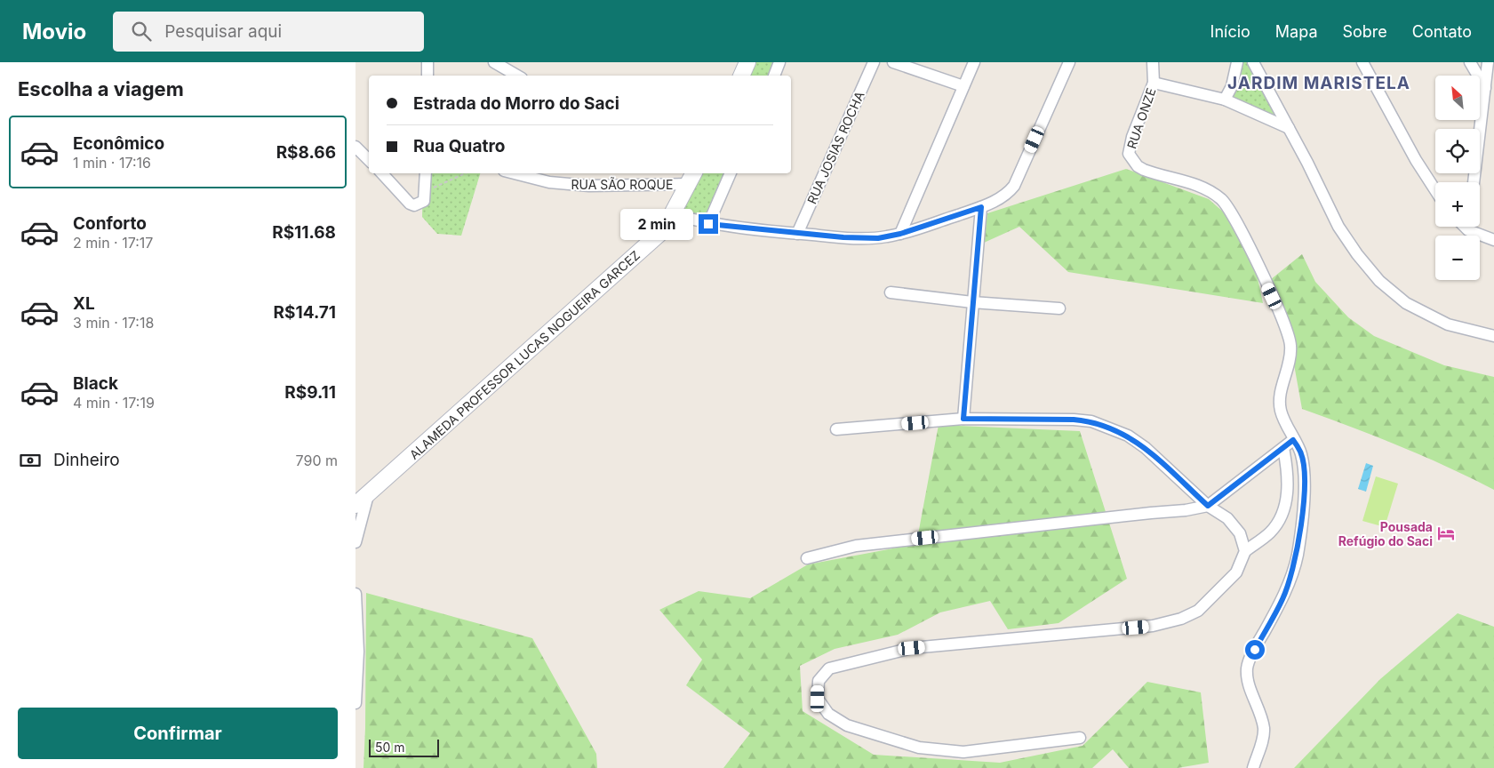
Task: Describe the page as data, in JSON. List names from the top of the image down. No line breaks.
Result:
{"streets":{"main road":["ALAMEDA PROFESSOR LUCAS NOGUEIRA GARCEZ"],"street":["RUA ONZE","RUA JOSIAS ROCHA","RUA SÃO ROQUE"]},"crossings":[["RUA SÃO ROQUE","ALAMEDA PROFESSOR LUCAS NOGUEIRA GARCEZ"]],"districts":["JARDIM MARISTELA"],"places":{"hotel":["Pousada Refúgio do Saci"]},"scale_bar":"50 m","north":"top left","page":{"header":"Movio","search":"Pesquisar aqui","nav":["Início","Mapa","Sobre","Contato"],"heading":"Escolha a viagem","map_buttons":["+","−"],"banner":["Estrada do Morro do Saci","Rua Quatro"],"list":[{"name":"Econômico","note":"1 min · 17:16","value":"R$8.66"},{"name":"Conforto","note":"2 min · 17:17","value":"R$11.68"},{"name":"XL","note":"3 min · 17:18","value":"R$14.71"},{"name":"Black","note":"4 min · 17:19","value":"R$9.11"}],"bubble":"2 min","pay":["Dinheiro","790 m"],"buttons":"Confirmar","scale":"50 m"}}
